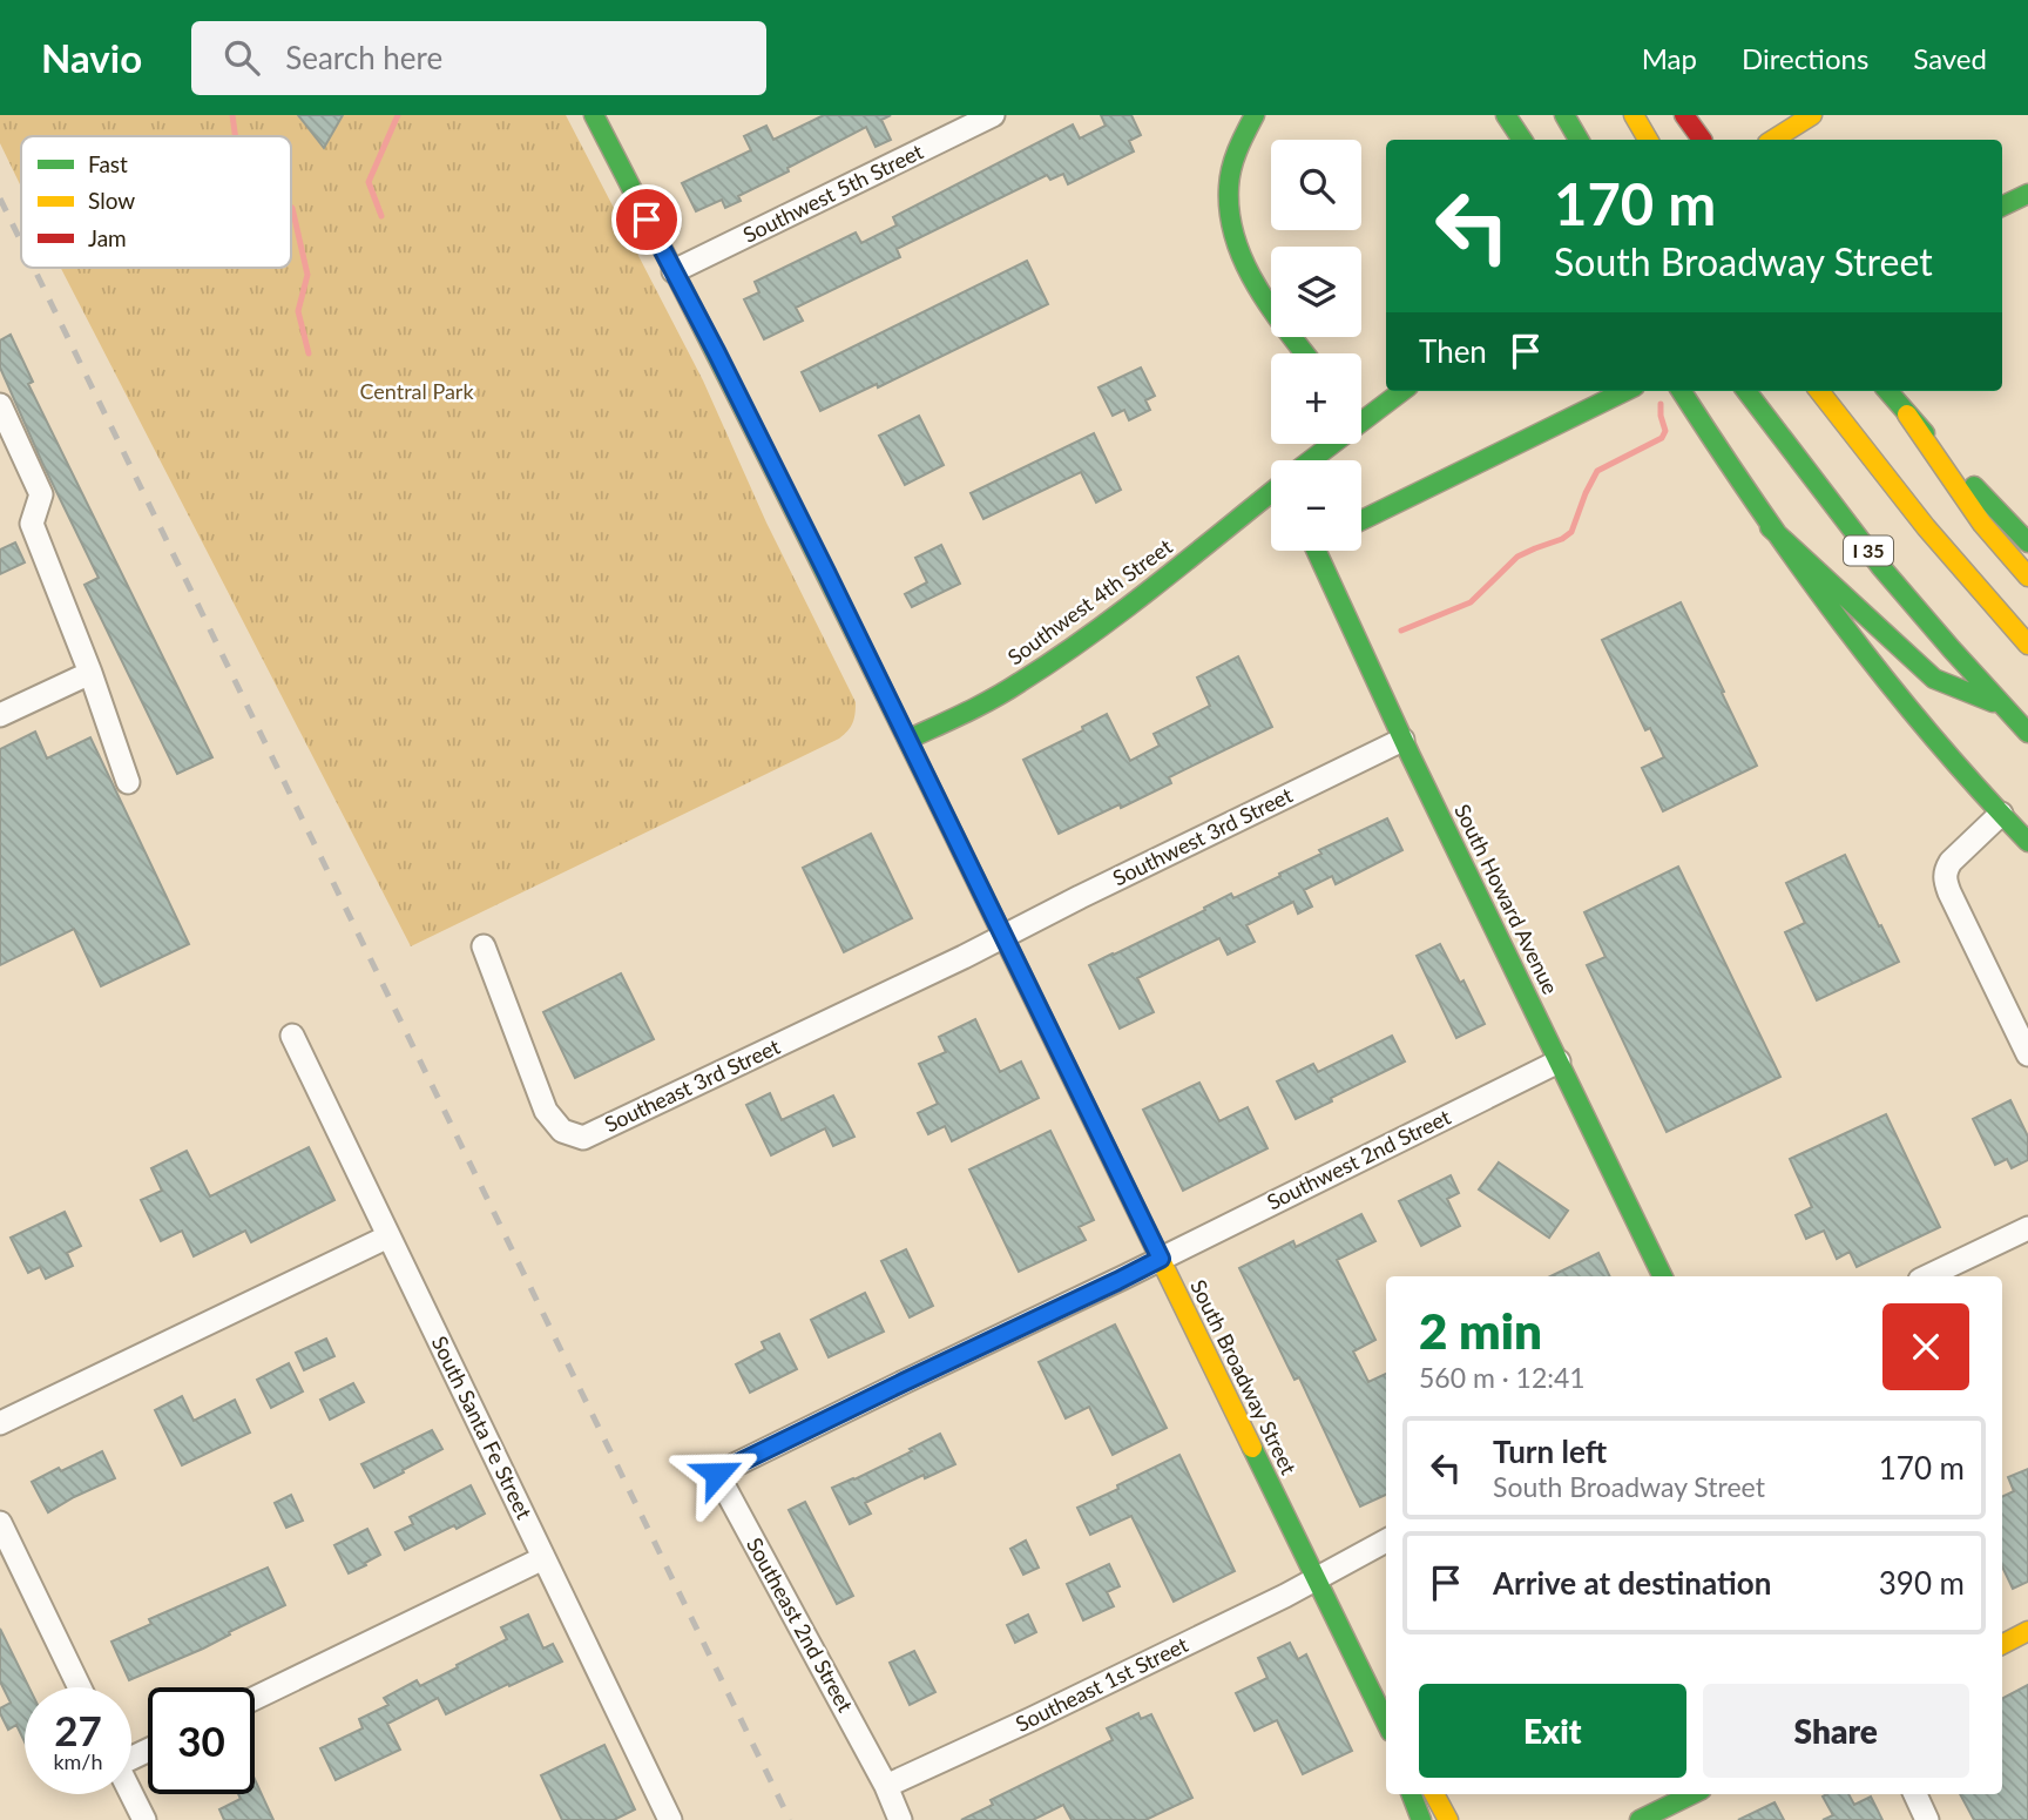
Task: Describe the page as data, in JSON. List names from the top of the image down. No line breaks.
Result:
{"streets":{"main road":["I 35","Southwest 4th Street","South Howard Avenue","South Broadway Street"],"street":["Southwest 5th Street","Southwest 3rd Street","Southeast 3rd Street","Southwest 2nd Street","South Santa Fe Street","Southeast 2nd Street","Southeast 1st Street"]},"crossings":[["Southwest 5th Street","South Broadway Street"],["Southwest 4th Street","South Broadway Street"],["Southwest 3rd Street","South Howard Avenue"],["Southwest 3rd Street","Southeast 3rd Street"],["Southwest 3rd Street","South Broadway Street"],["South Howard Avenue","Southwest 2nd Street"],["Southeast 3rd Street","South Broadway Street"],["Southwest 2nd Street","South Broadway Street"],["Southwest 2nd Street","Southeast 2nd Street"],["South Broadway Street","Southeast 2nd Street"],["South Broadway Street","Southeast 1st Street"],["Southeast 2nd Street","Southeast 1st Street"]],"parks":["Central Park"],"legend":["Fast","Slow","Jam"],"page":{"header":"Navio","search":"Search here","nav":["Map","Directions","Saved"],"map_buttons":["+","−"],"turn":["170 m","South Broadway Street"],"then":"Then","heading":["2 min","560 m · 12:41"],"list":[{"name":"Turn left","note":"South Broadway Street","value":"170 m"},{"name":"Arrive at destination","value":"390 m"}],"buttons":["Exit","Share"],"speed":"27 km/h","limit":"30"}}
